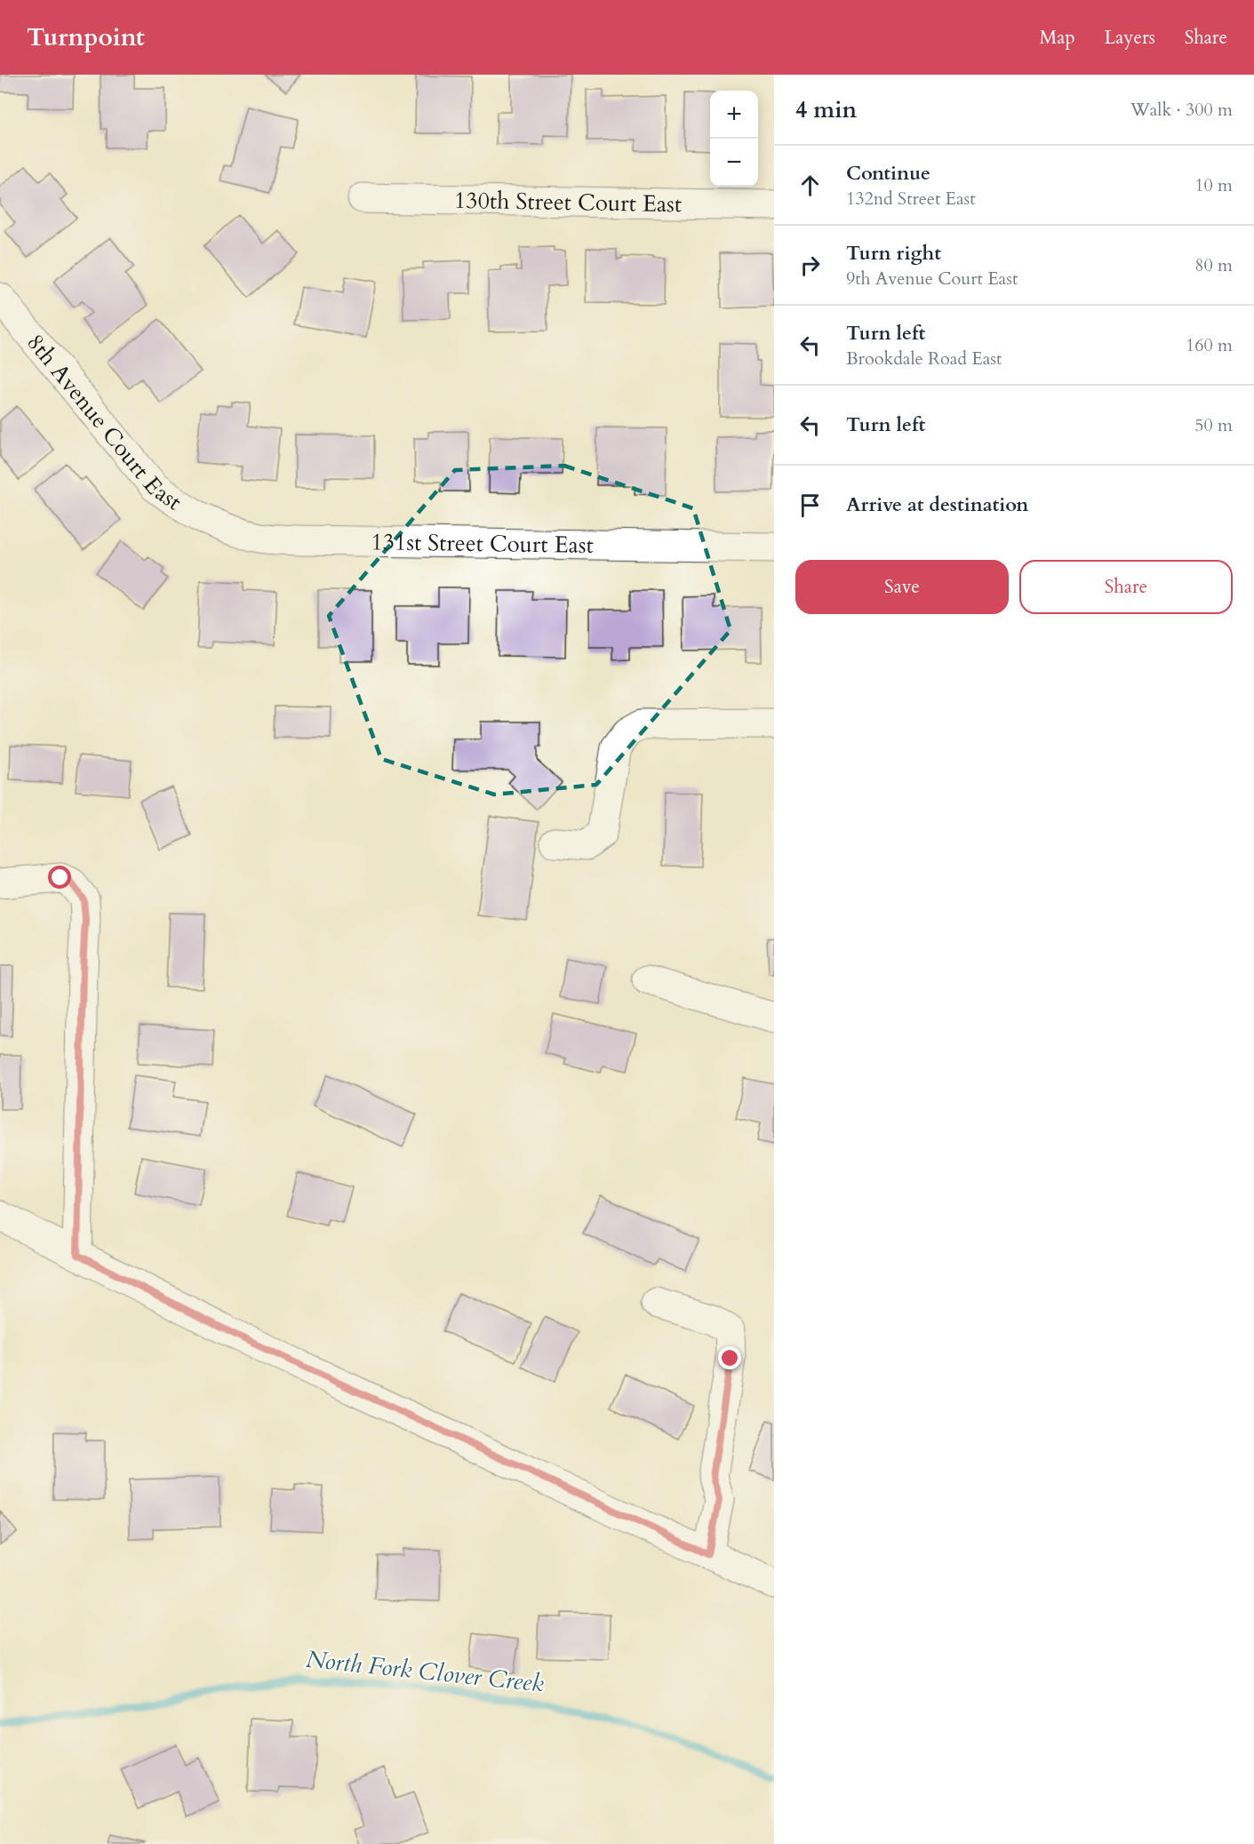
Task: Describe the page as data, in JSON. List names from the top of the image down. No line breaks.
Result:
{"streets":{"street":["130th Street Court East","8th Avenue Court East","131st Street Court East"]},"crossings":[["8th Avenue Court East","131st Street Court East"]],"water":["North Fork Clover Creek"],"page":{"header":"Turnpoint","nav":["Map","Layers","Share"],"heading":["4 min","Walk · 300 m"],"map_buttons":["+","−"],"list":[["Continue","132nd Street East","10 m"],["Turn right","9th Avenue Court East","80 m"],["Turn left","Brookdale Road East","160 m"],["Turn left","50 m"],"Arrive at destination"],"buttons":["Save","Share"]}}
